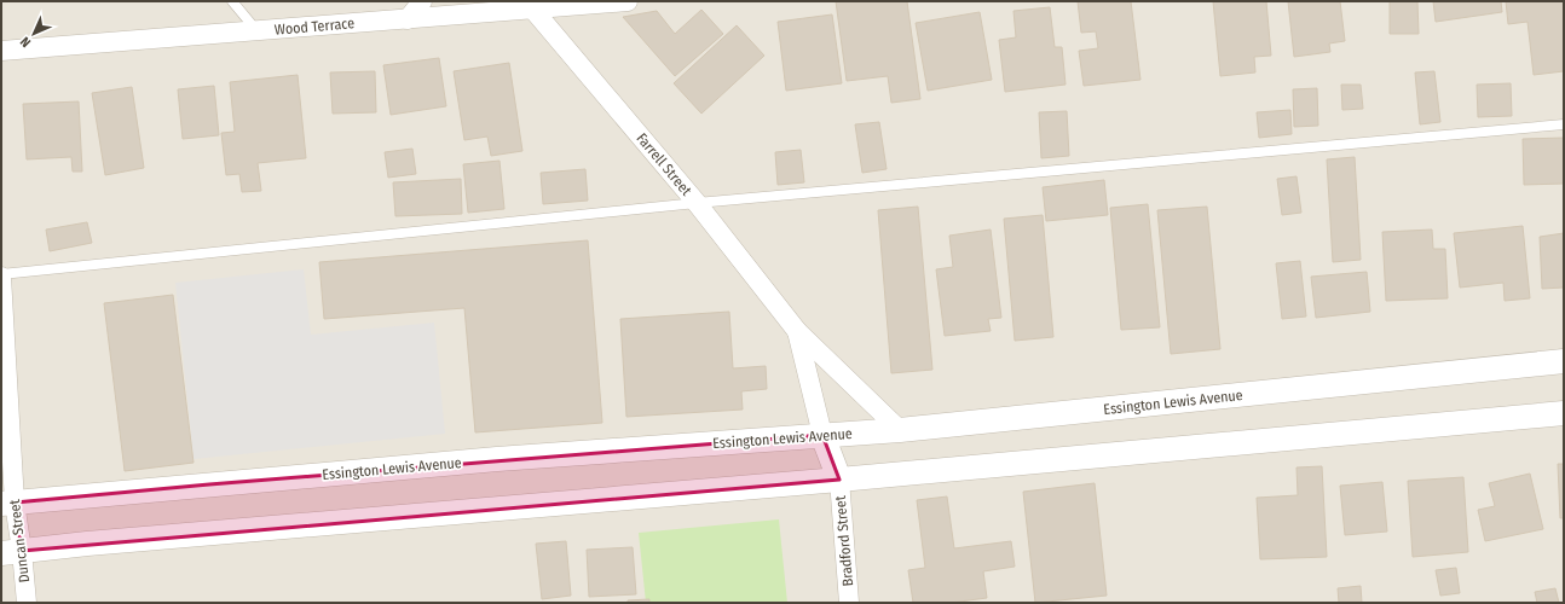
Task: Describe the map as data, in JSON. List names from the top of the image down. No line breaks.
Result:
{"streets":{"street":["Wood Terrace","Farrell Street","Essington Lewis Avenue","Duncan Street","Bradford Street"]},"crossings":[["Wood Terrace","Farrell Street"],["Farrell Street","Essington Lewis Avenue"],["Essington Lewis Avenue","Duncan Street"]],"north":"bottom left"}
